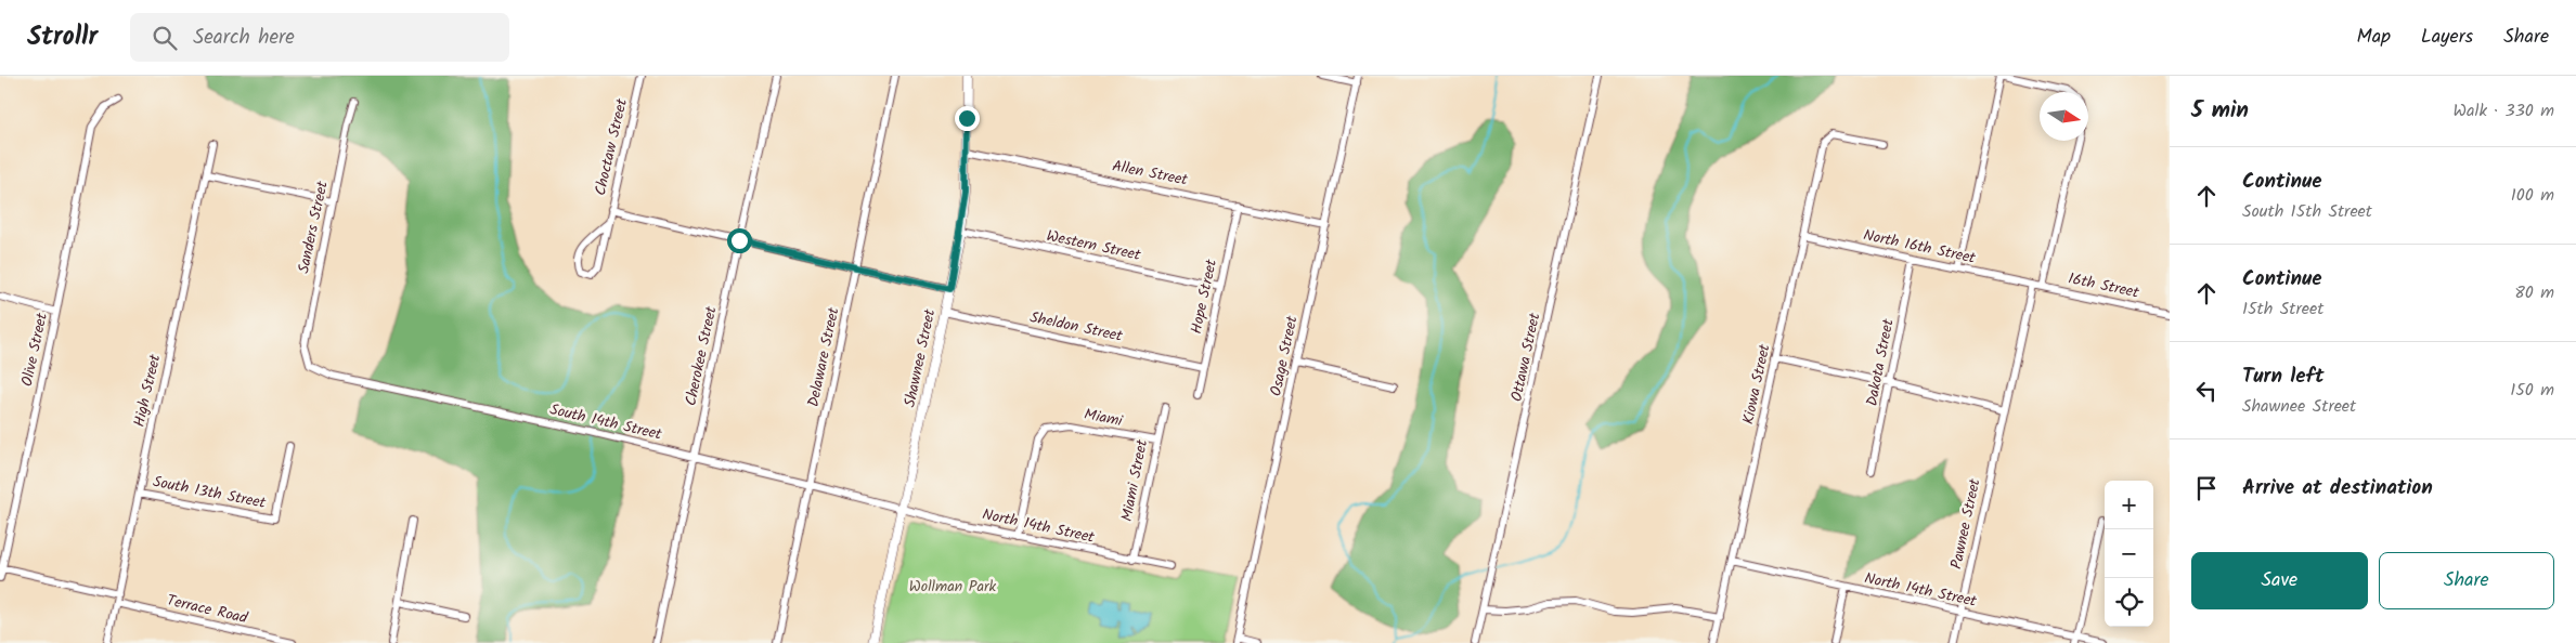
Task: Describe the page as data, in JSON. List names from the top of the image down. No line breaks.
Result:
{"streets":{"street":["Choctaw Street","Allen Street","Sanders Street","Western Street","North 16th Street","16th Street","Hope Street","Sheldon Street","Olive Street","Cherokee Street","Osage Street","Delaware Street","Ottawa Street","Shawnee Street","Dakota Street","Kiowa Street","High Street","Miami","South 14th Street","Miami Street","South 13th Street","Pawnee Street","North 14th Street","Terrace Road"]},"crossings":[["Allen Street","Hope Street"],["Allen Street","Osage Street"],["Allen Street","Shawnee Street"],["Sanders Street","South 14th Street"],["Western Street","Hope Street"],["Western Street","Shawnee Street"],["North 16th Street","16th Street"],["North 16th Street","Dakota Street"],["North 16th Street","Kiowa Street"],["North 16th Street","Pawnee Street"],["16th Street","Pawnee Street"],["Hope Street","Sheldon Street"],["Sheldon Street","Shawnee Street"],["Cherokee Street","South 14th Street"],["Delaware Street","South 14th Street"],["Shawnee Street","South 14th Street"],["Shawnee Street","North 14th Street"],["Kiowa Street","North 14th Street"],["High Street","South 13th Street"],["High Street","Terrace Road"],["Miami","Miami Street"],["Miami","North 14th Street"],["South 14th Street","North 14th Street"],["Miami Street","North 14th Street"],["Pawnee Street","North 14th Street"]],"parks":["Wollman Park"],"north":"right","page":{"header":"Strollr","search":"Search here","nav":["Map","Layers","Share"],"heading":["5 min","Walk · 330 m"],"list":[["Continue","South 15th Street","100 m"],["Continue","15th Street","80 m"],["Turn left","Shawnee Street","150 m"],"Arrive at destination"],"map_buttons":["+","−"],"buttons":["Save","Share"]}}
